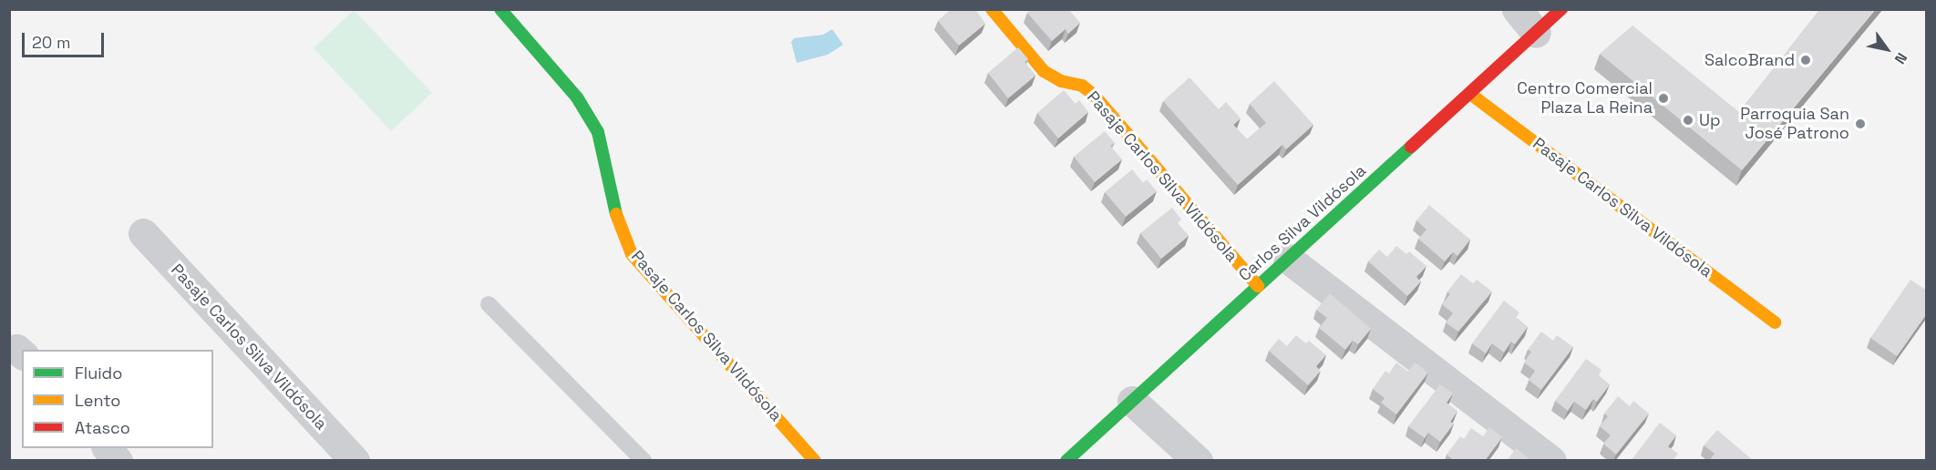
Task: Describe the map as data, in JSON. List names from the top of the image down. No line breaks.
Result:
{"streets":{"street":["Pasaje Carlos Silva Vildósola","Carlos Silva Vildósola"]},"crossings":[["Pasaje Carlos Silva Vildósola","Carlos Silva Vildósola"]],"places":["SalcoBrand","Centro Comercial Plaza La Reina","Up","Parroquia San José Patrono"],"legend":["Fluido","Lento","Atasco"],"scale_bar":"20 m","north":"bottom right"}
